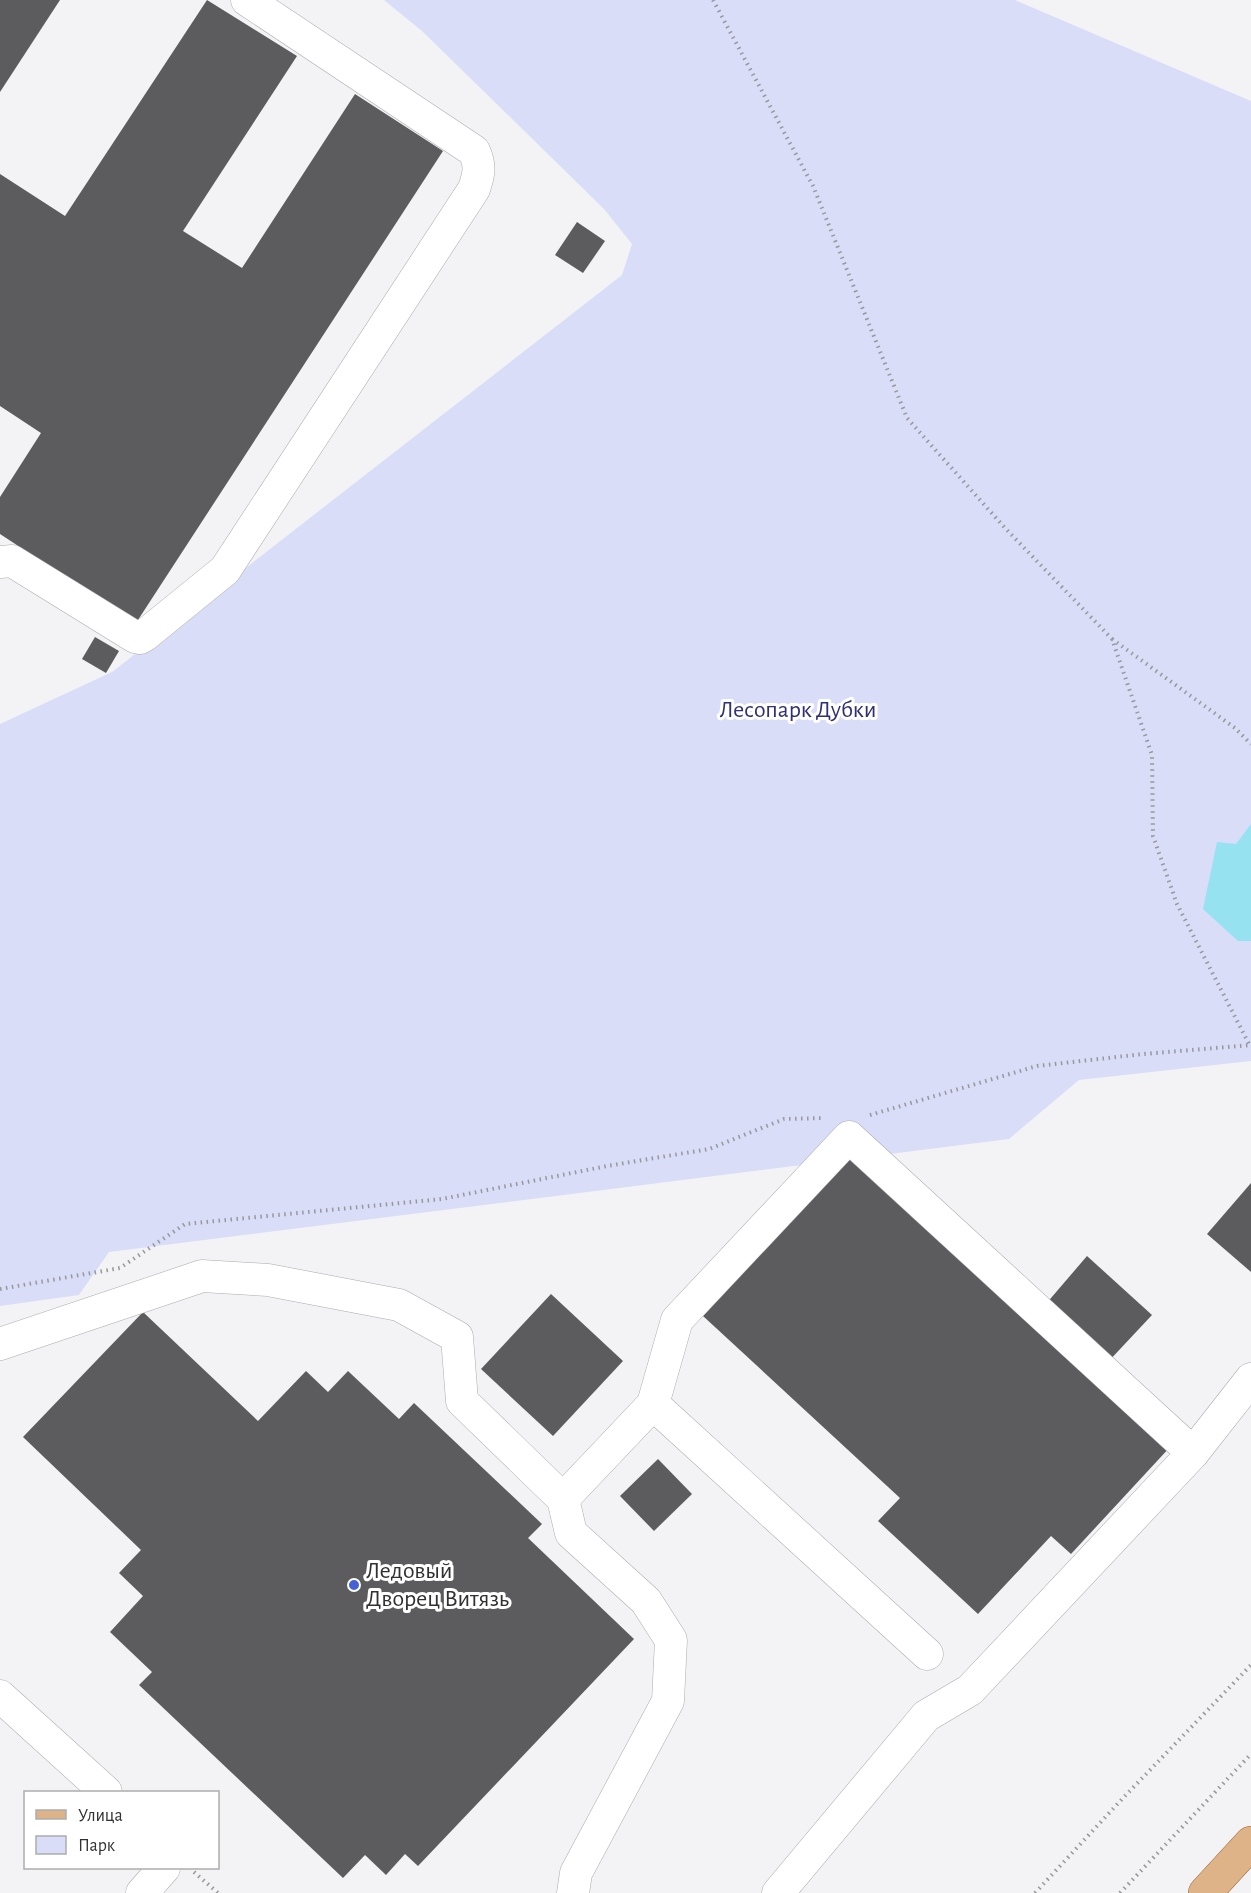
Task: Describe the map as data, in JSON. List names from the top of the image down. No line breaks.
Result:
{"parks":["Лесопарк Дубки"],"places":["Ледовый Дворец Витязь"],"legend":["Улица","Парк"]}
